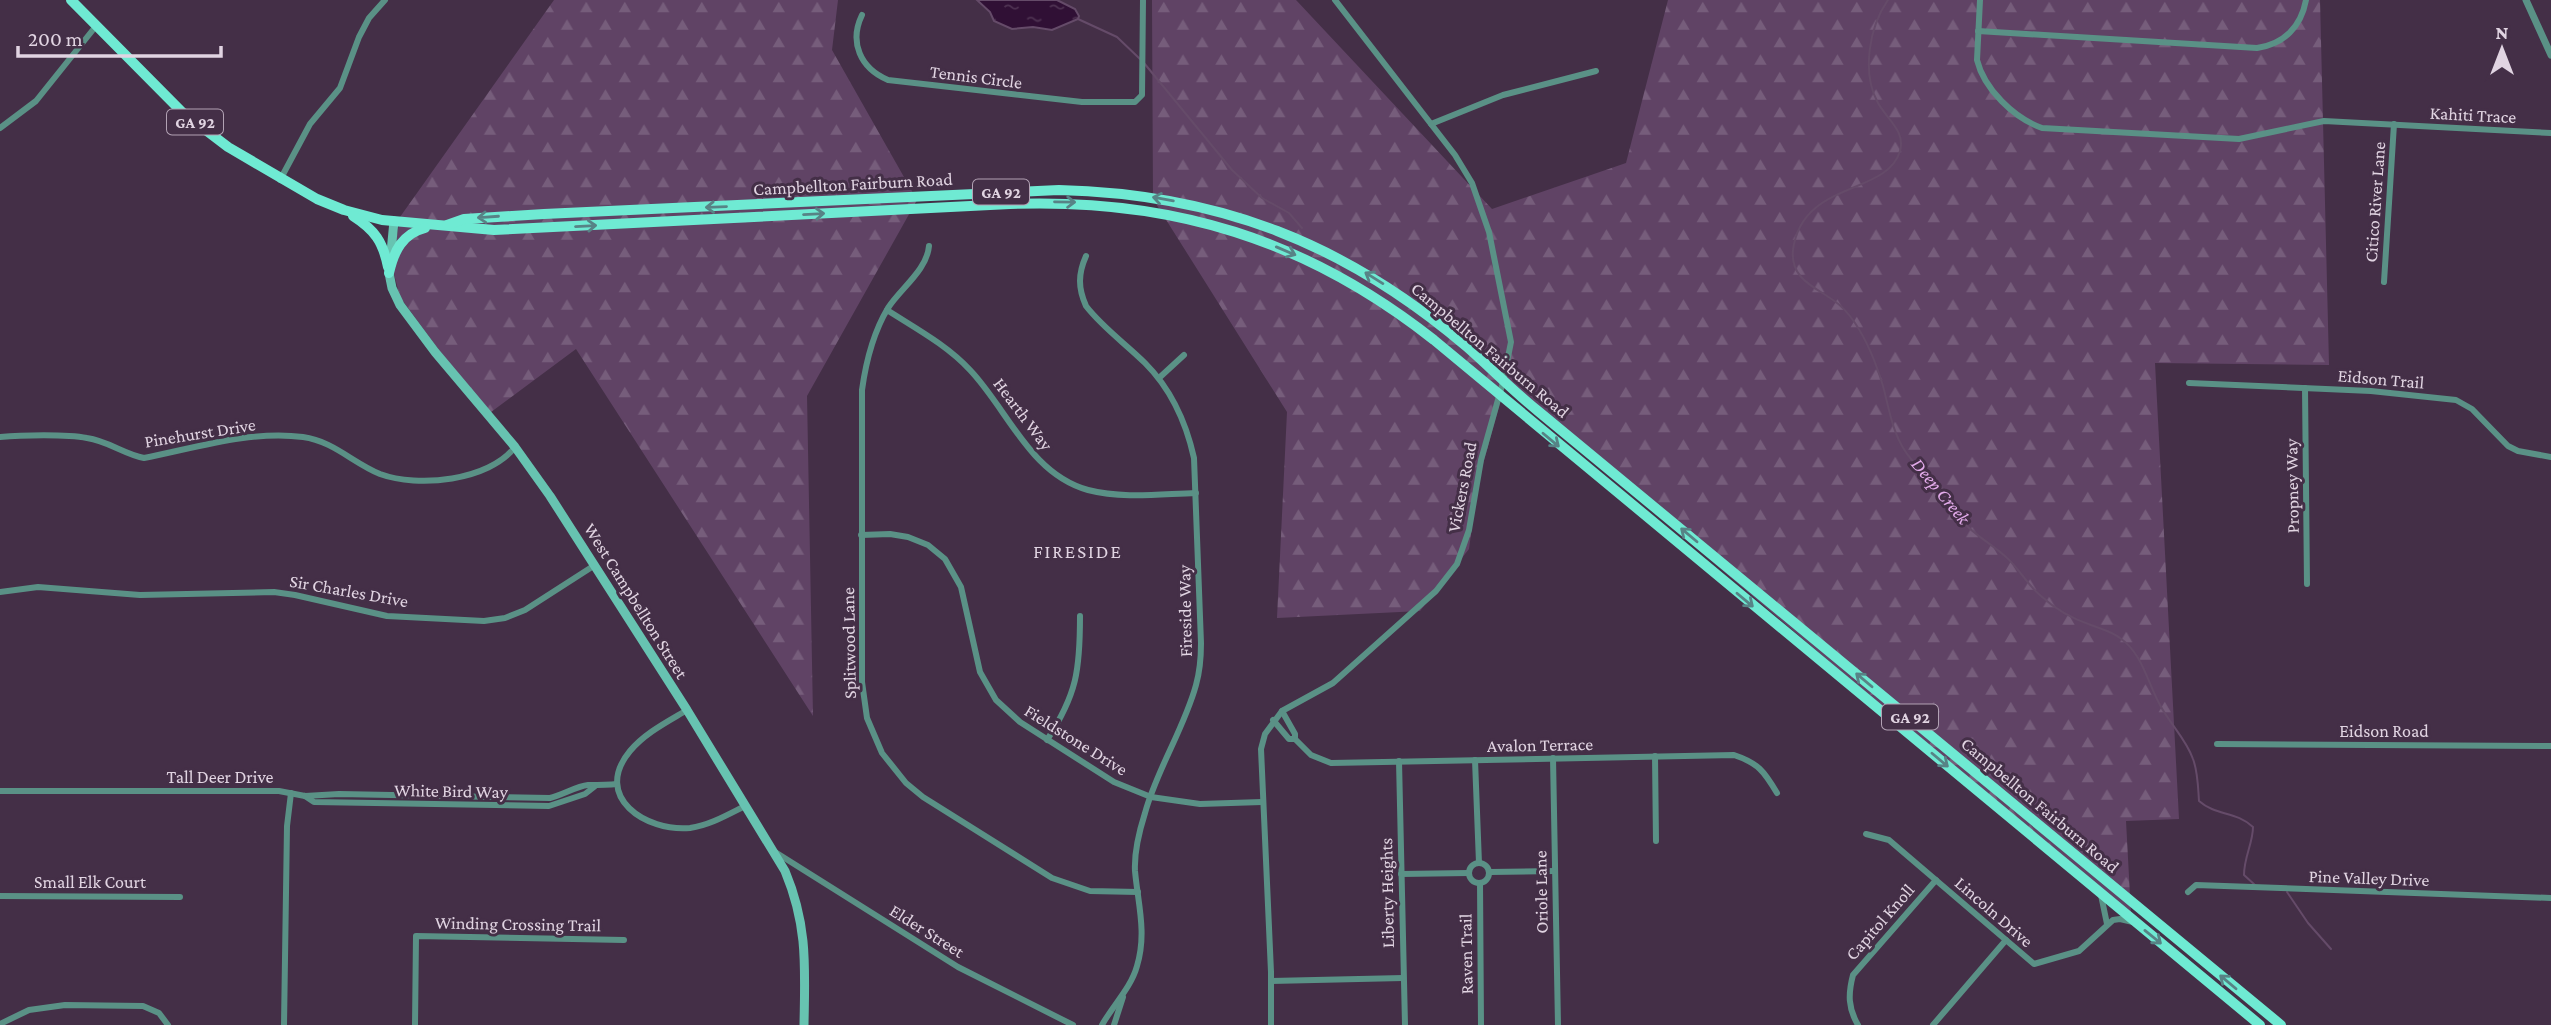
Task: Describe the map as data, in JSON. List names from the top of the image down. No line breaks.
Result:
{"streets":{"main road":["GA 92","Campbellton Fairburn Road","West Campbellton Street"],"street":["Tennis Circle","Kahiti Trace","Citico River Lane","Eidson Trail","Hearth Way","Pinehurst Drive","Propney Way","Vickers Road","Sir Charles Drive","Fireside Way","Splitwood Lane","Eidson Road","Fieldstone Drive","Avalon Terrace","Tall Deer Drive","White Bird Way","Pine Valley Drive","Small Elk Court","Oriole Lane","Liberty Heights","Lincoln Drive","Capitol Knoll","Winding Crossing Trail","Elder Street","Raven Trail"]},"crossings":[["Kahiti Trace","Citico River Lane"],["Campbellton Fairburn Road","Vickers Road"],["Campbellton Fairburn Road","West Campbellton Street"],["Eidson Trail","Propney Way"],["Hearth Way","Fireside Way"],["Hearth Way","Splitwood Lane"],["Pinehurst Drive","West Campbellton Street"],["Vickers Road","Fieldstone Drive"],["Vickers Road","Avalon Terrace"],["Sir Charles Drive","West Campbellton Street"],["West Campbellton Street","Elder Street"],["Fireside Way","Splitwood Lane"],["Fireside Way","Fieldstone Drive"],["Splitwood Lane","Fieldstone Drive"],["Avalon Terrace","Oriole Lane"],["Avalon Terrace","Liberty Heights"],["Tall Deer Drive","White Bird Way"],["Lincoln Drive","Capitol Knoll"]],"districts":["FIRESIDE"],"water":["Deep Creek"],"scale_bar":"200 m","north":"top"}
